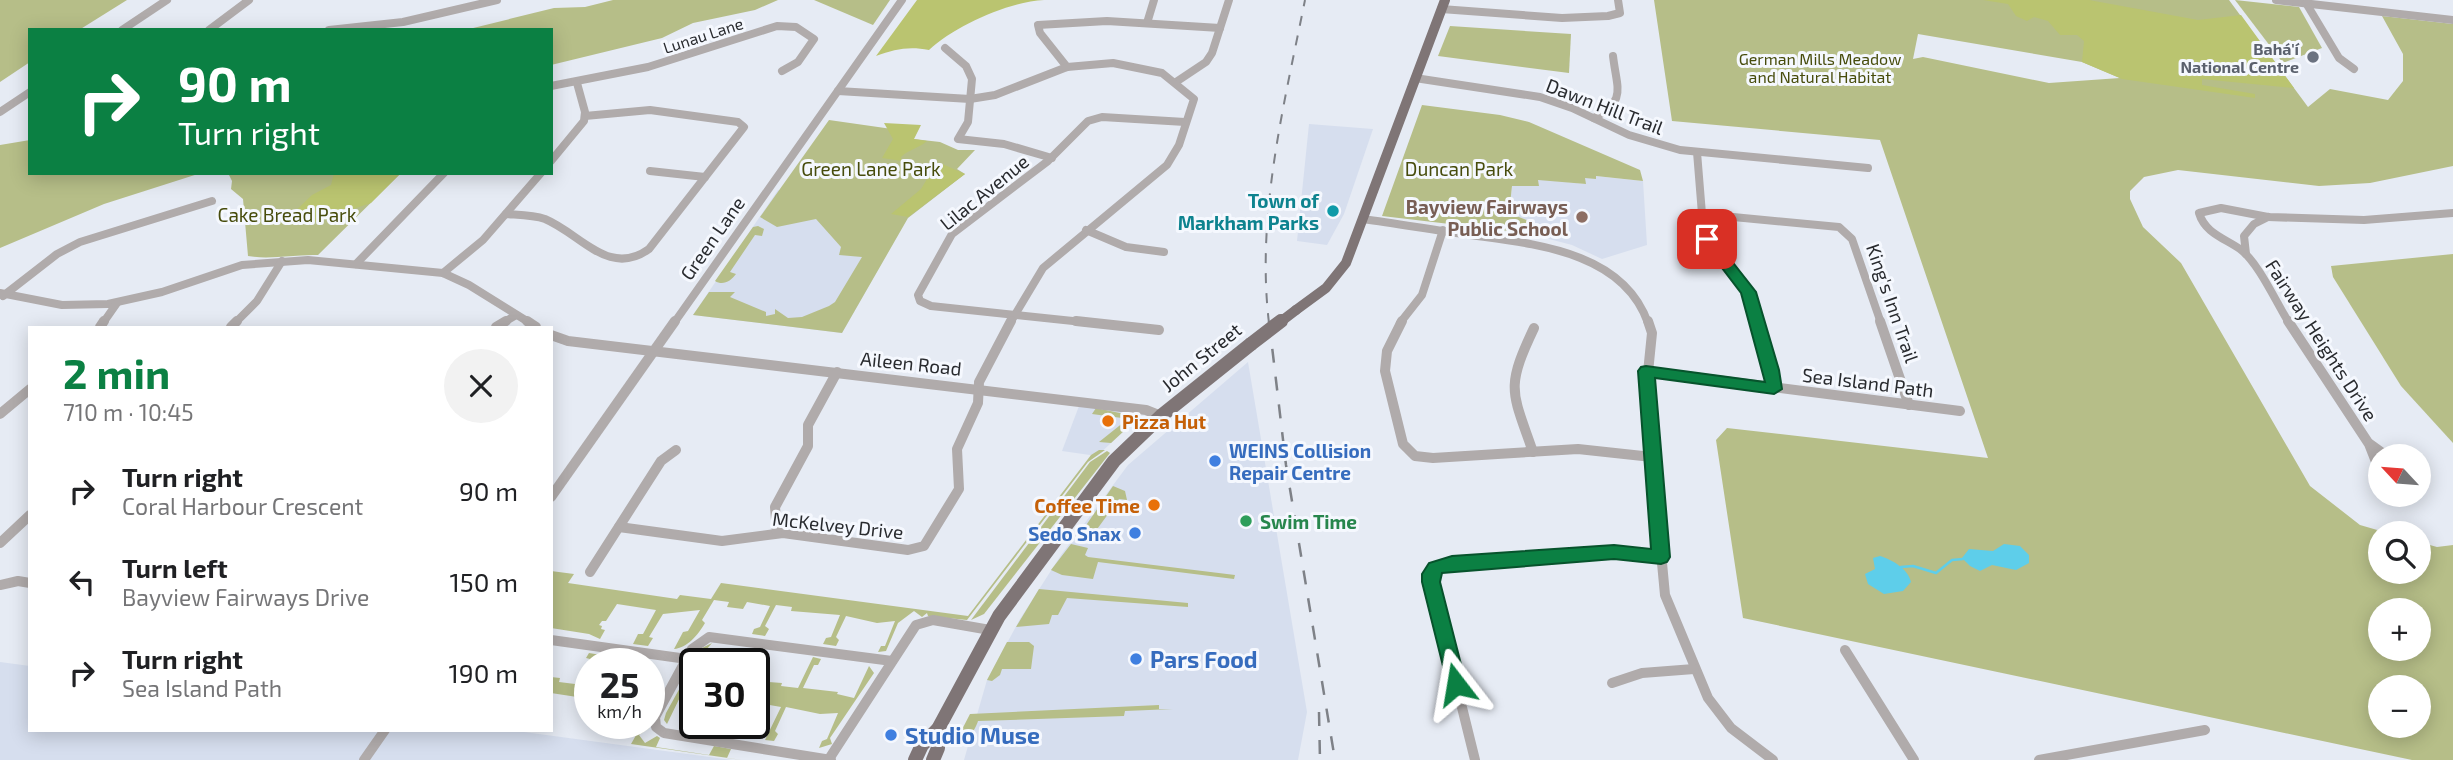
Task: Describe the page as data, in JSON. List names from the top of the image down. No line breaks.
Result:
{"streets":{"main road":["John Street"],"street":["Lunau Lane","Dawn Hill Trail","Lilac Avenue","Green Lane","King's Inn Trail","Fairway Heights Drive","Aileen Road","Sea Island Path","McKelvey Drive"]},"crossings":[["Dawn Hill Trail","John Street"],["Green Lane","Aileen Road"],["King's Inn Trail","Sea Island Path"],["John Street","Aileen Road"],["Aileen Road","McKelvey Drive"]],"parks":["German Mills Meadow and Natural Habitat","Green Lane Park","Duncan Park","Cake Bread Park"],"places":["Bahá'í National Centre","Town of Markham Parks","Bayview Fairways Public School","Pizza Hut","WEINS Collision Repair Centre","Coffee Time","Swim Time","Sedo Snax","Pars Food","Studio Muse"],"north":"top left","page":{"turn":["90 m","Turn right"],"heading":["2 min","710 m · 10:45"],"map_buttons":["+","−"],"list":[{"name":"Turn right","note":"Coral Harbour Crescent","value":"90 m"},{"name":"Turn left","note":"Bayview Fairways Drive","value":"150 m"},{"name":"Turn right","note":"Sea Island Path","value":"190 m"}],"speed":"25 km/h","limit":"30"}}
